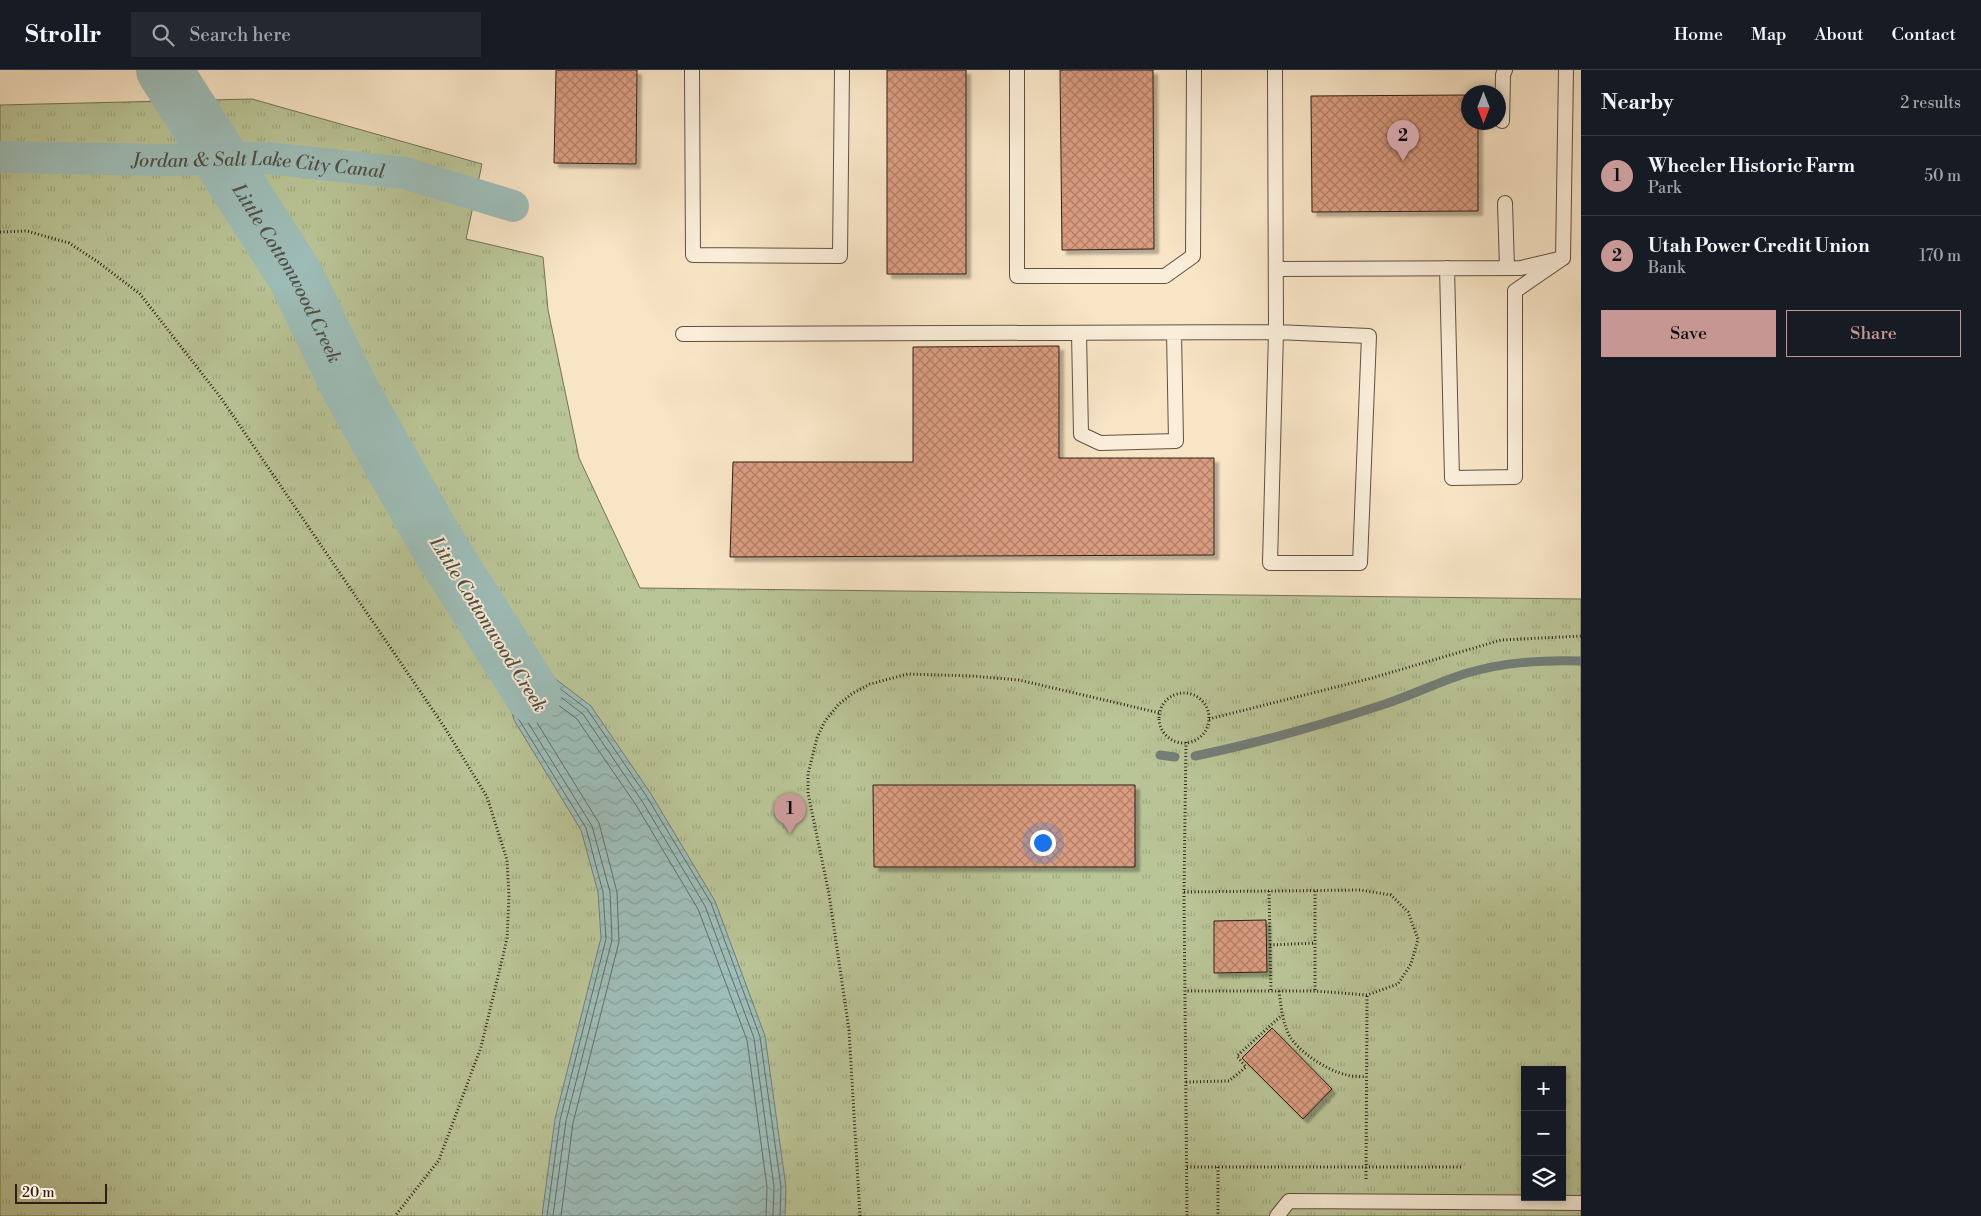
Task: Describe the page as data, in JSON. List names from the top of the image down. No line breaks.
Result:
{"water":["Jordan & Salt Lake City Canal","Little Cottonwood Creek"],"scale_bar":"20 m","north":"bottom","page":{"header":"Strollr","search":"Search here","nav":["Home","Map","About","Contact"],"heading":["Nearby","2 results"],"pins":["2","1"],"list":[{"mark":"1","name":"Wheeler Historic Farm","note":"Park","value":"50 m"},{"mark":"2","name":"Utah Power Credit Union","note":"Bank","value":"170 m"}],"buttons":["Save","Share"],"map_buttons":["+","−"],"scale":"20 m"}}
